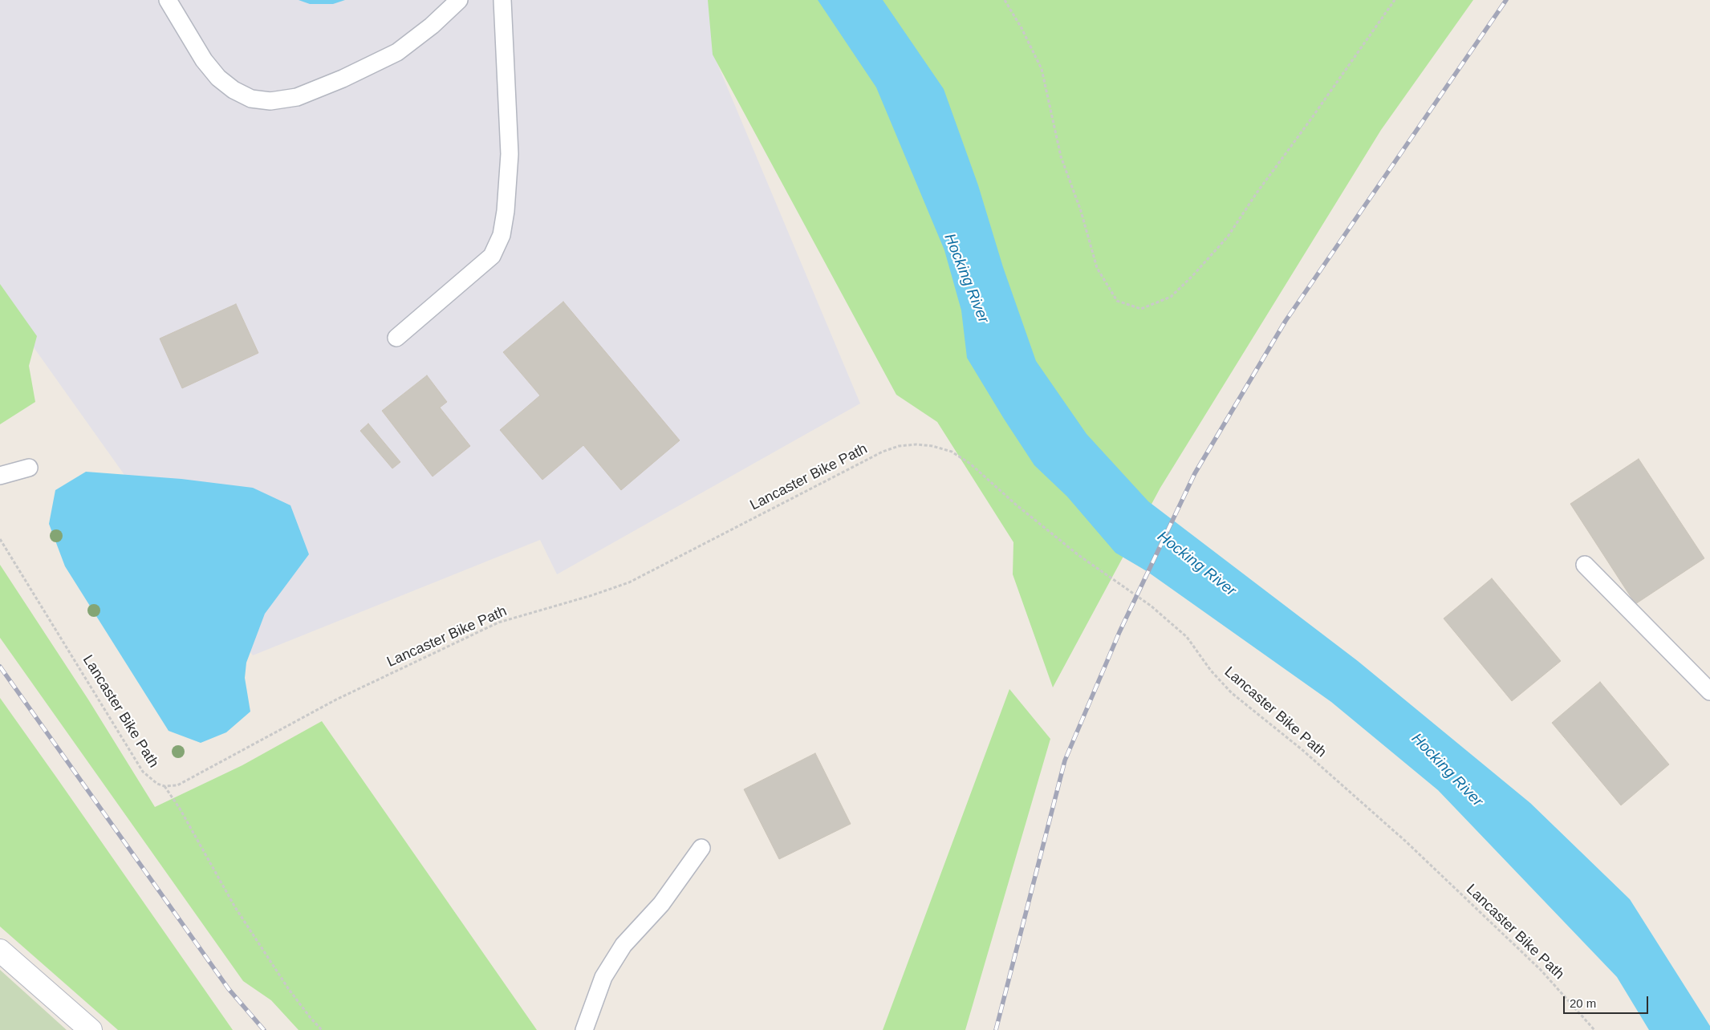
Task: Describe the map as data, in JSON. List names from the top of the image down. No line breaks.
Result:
{"streets":{"path":["Lancaster Bike Path"]},"water":["Hocking River"],"scale_bar":"20 m"}
